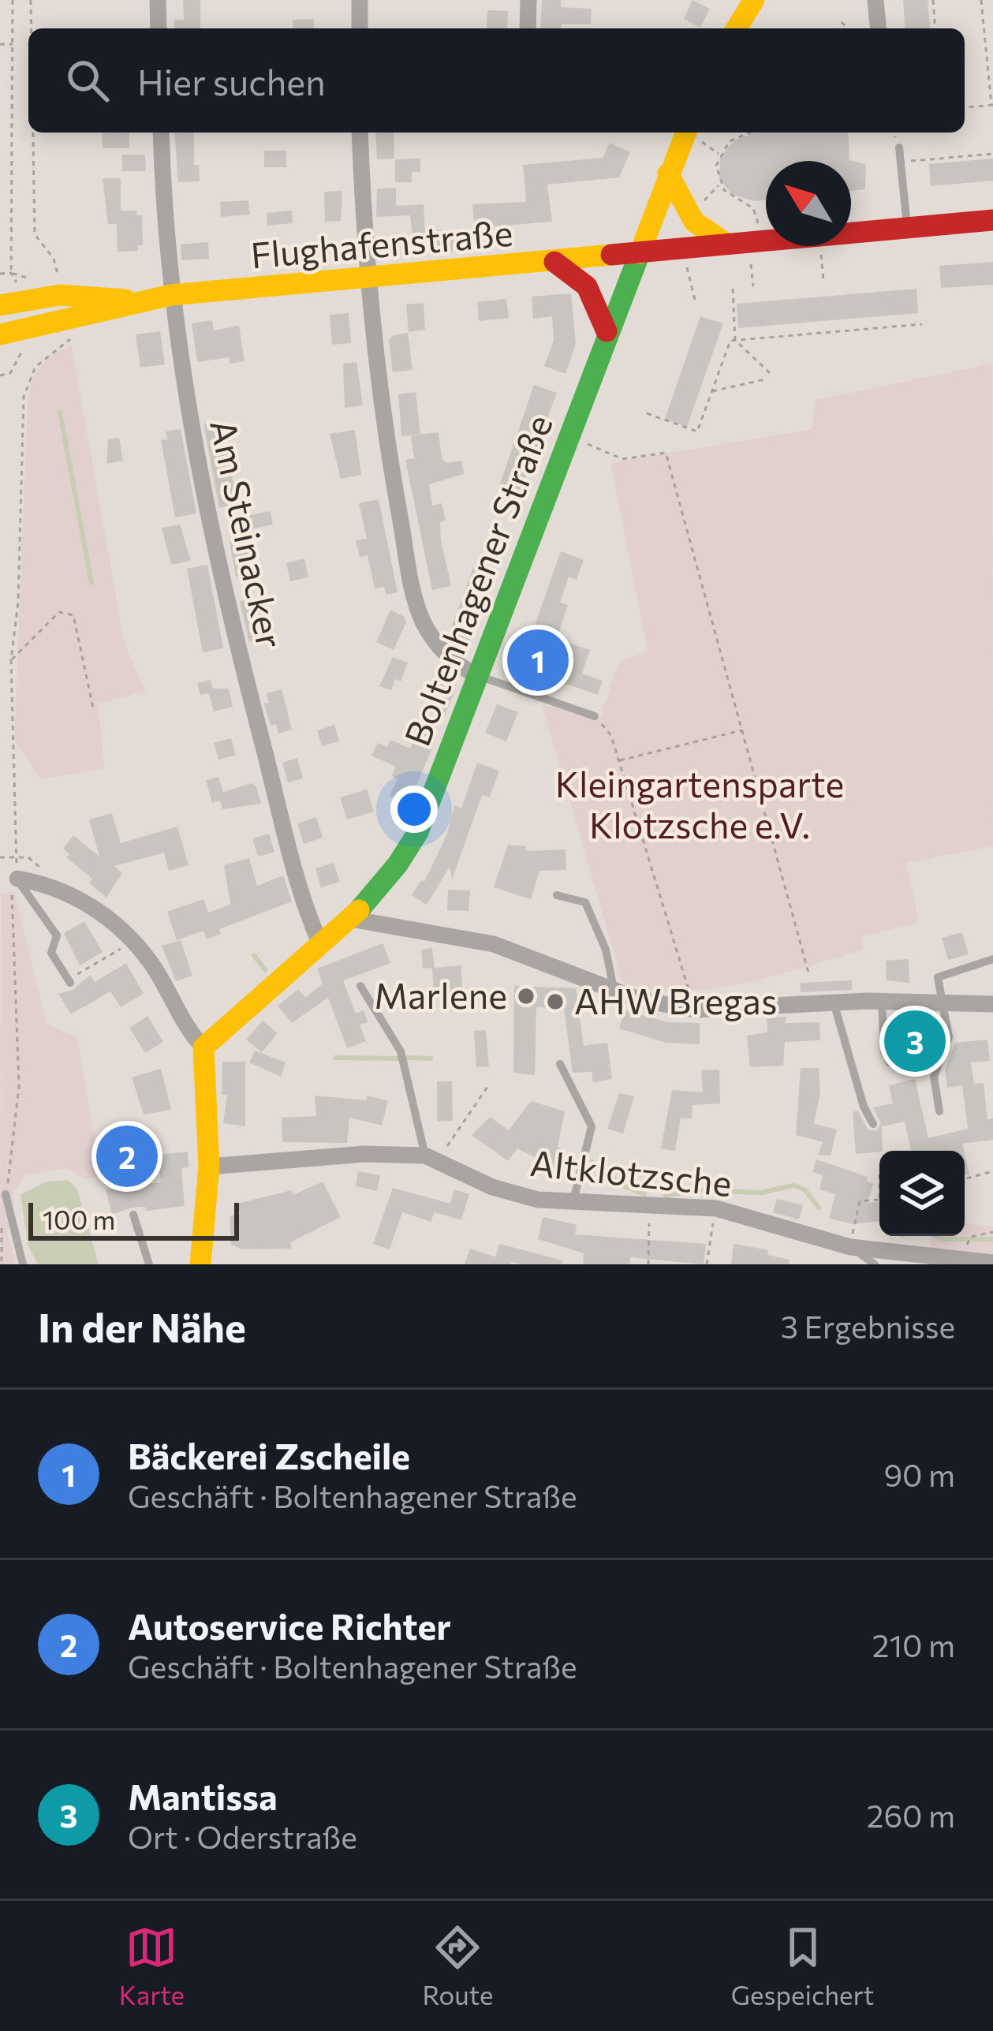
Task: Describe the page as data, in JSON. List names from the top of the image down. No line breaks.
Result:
{"streets":{"street":["Flughafenstraße","Am Steinacker","Boltenhagener Straße","Altklotzsche"]},"crossings":[["Flughafenstraße","Am Steinacker"],["Flughafenstraße","Boltenhagener Straße"],["Am Steinacker","Boltenhagener Straße"]],"parks":["Kleingartensparte Klotzsche e.V."],"places":["Marlene","AHW Bregas"],"scale_bar":"100 m","north":"top left","page":{"search":"Hier suchen","pins":["1","3","2"],"scale":"100 m","heading":["In der Nähe","3 Ergebnisse"],"list":[{"mark":"1","name":"Bäckerei Zscheile","note":"Geschäft · Boltenhagener Straße","value":"90 m"},{"mark":"2","name":"Autoservice Richter","note":"Geschäft · Boltenhagener Straße","value":"210 m"},{"mark":"3","name":"Mantissa","note":"Ort · Oderstraße","value":"260 m"}],"nav":["Karte","Route","Gespeichert"]}}
